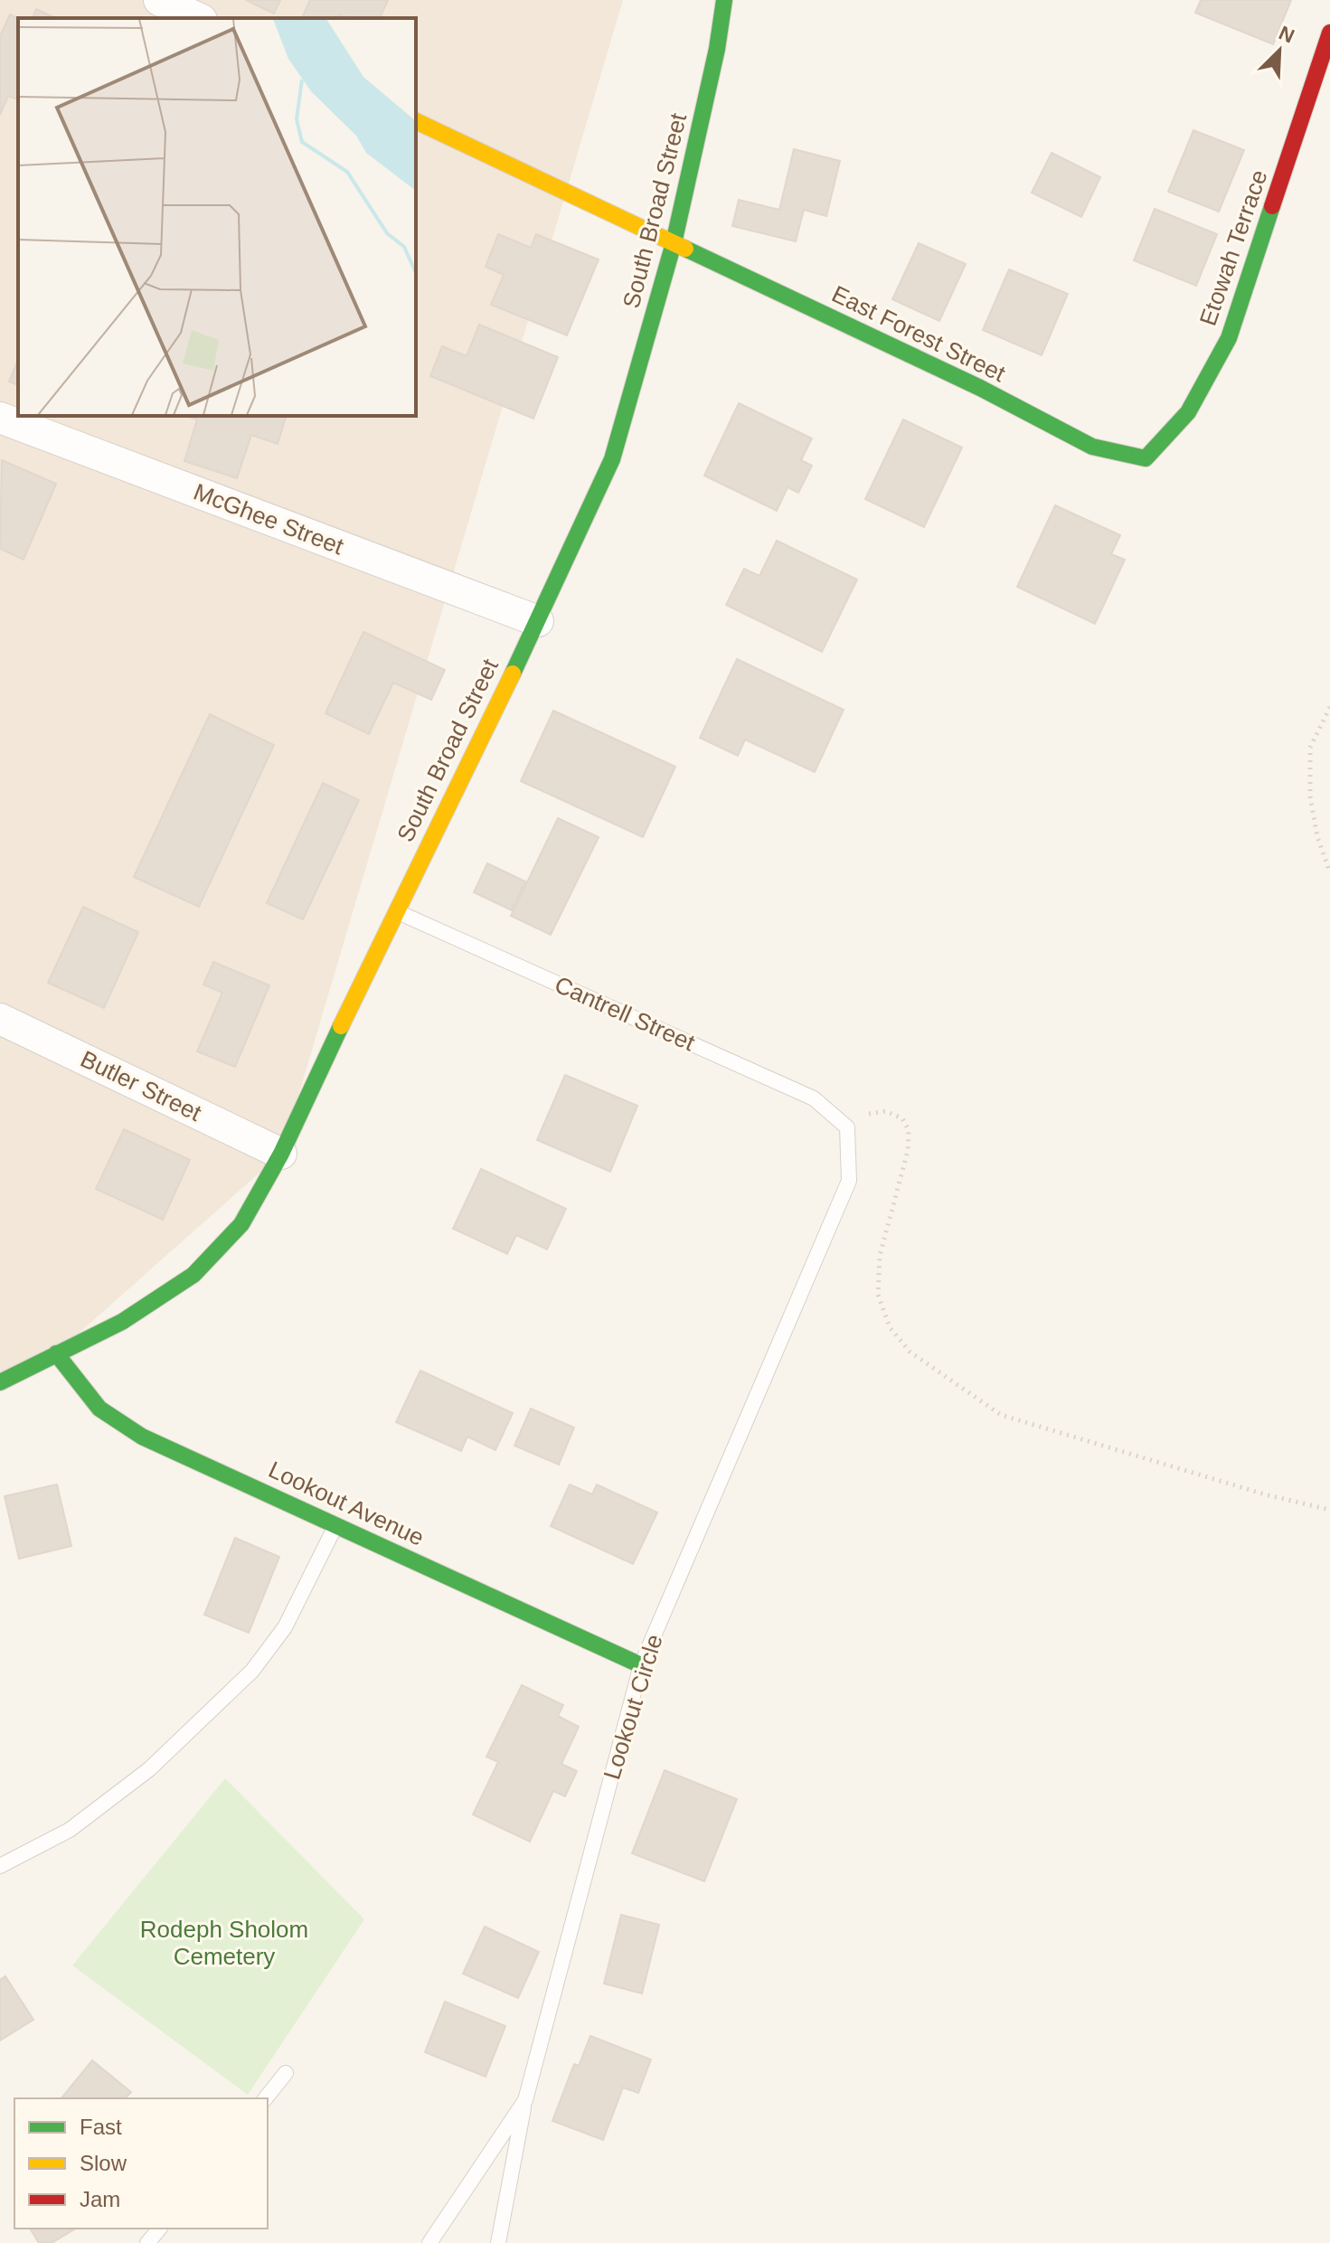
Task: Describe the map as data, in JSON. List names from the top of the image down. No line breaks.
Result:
{"streets":{"street":["South Broad Street","Etowah Terrace","East Forest Street","McGhee Street","Butler Street","Lookout Avenue"],"lane":["Cantrell Street","Lookout Circle"]},"crossings":[["South Broad Street","East Forest Street"],["South Broad Street","McGhee Street"],["South Broad Street","Cantrell Street"],["South Broad Street","Butler Street"],["South Broad Street","Lookout Avenue"],["Etowah Terrace","East Forest Street"],["Cantrell Street","Lookout Circle"],["Lookout Avenue","Lookout Circle"]],"parks":["Rodeph Sholom Cemetery"],"legend":["Fast","Slow","Jam"],"north":"top right"}
